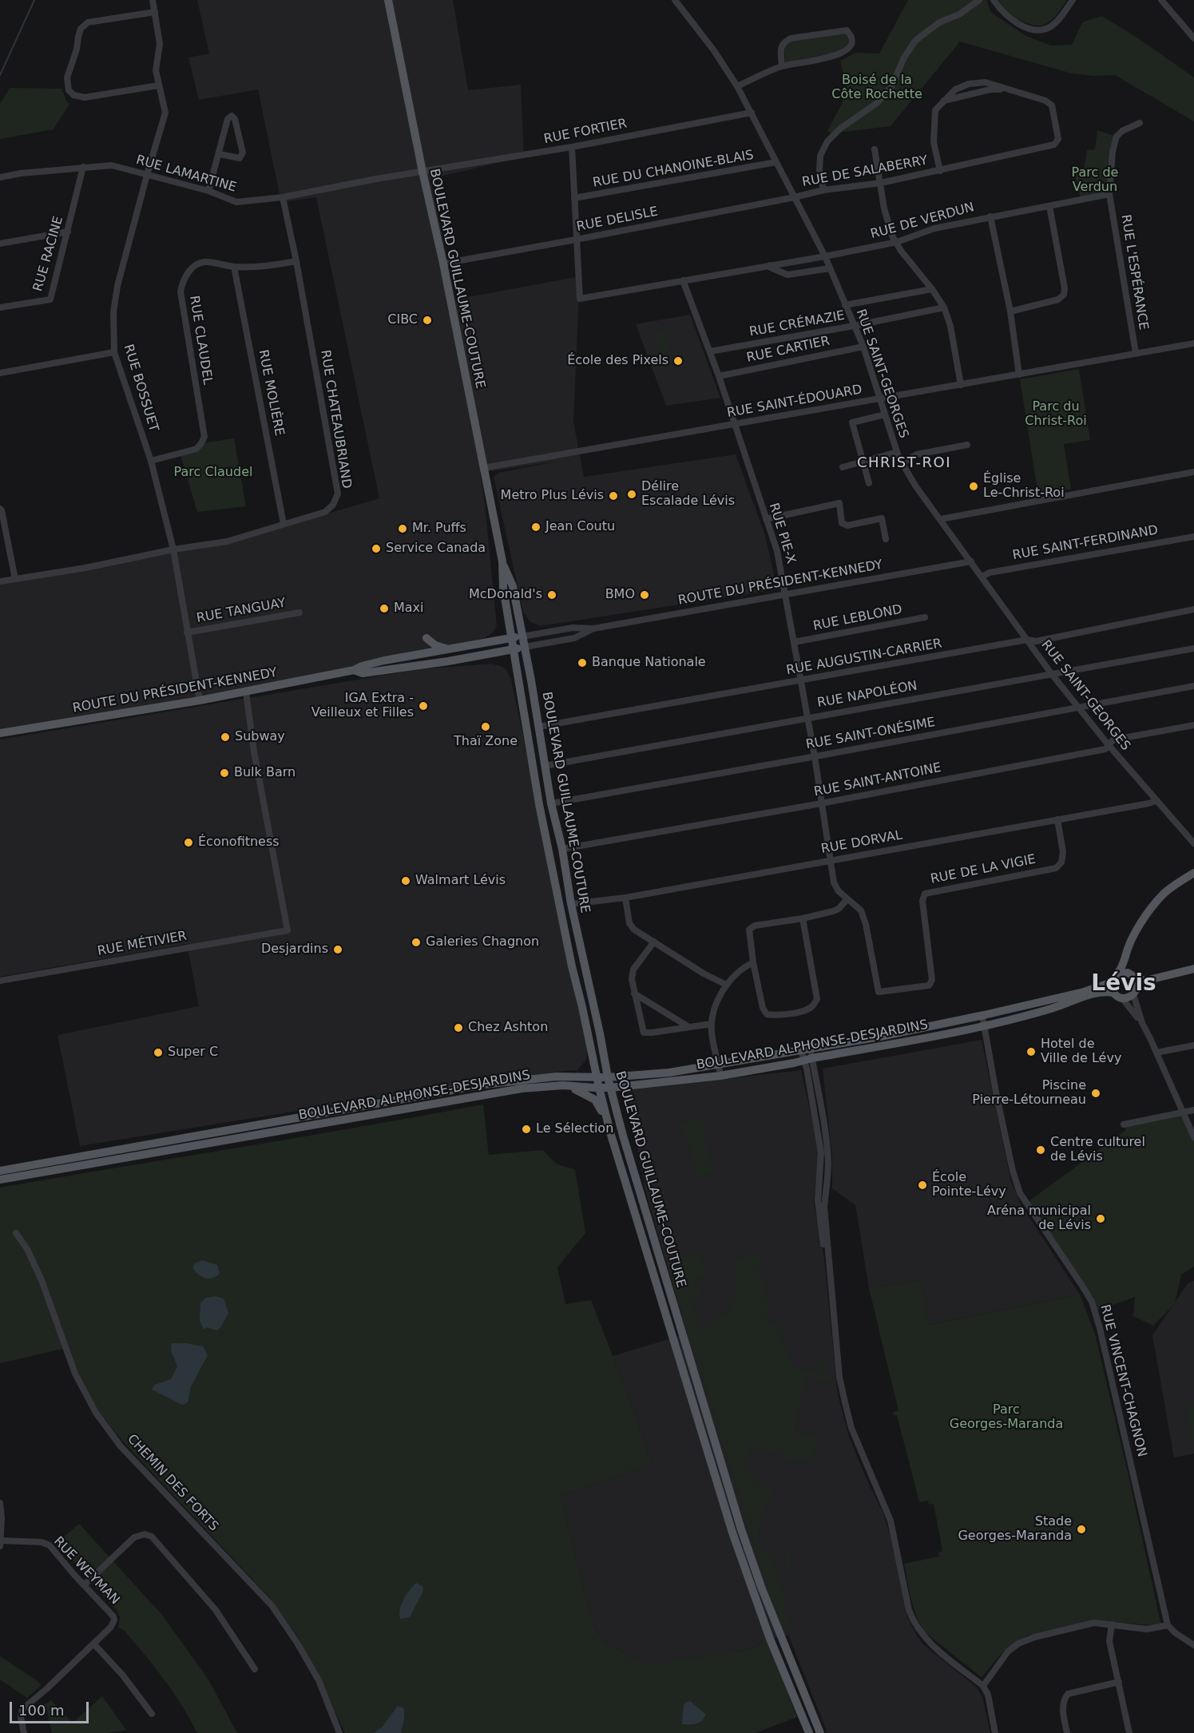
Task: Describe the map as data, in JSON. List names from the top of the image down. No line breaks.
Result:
{"streets":{"main road":["BOULEVARD GUILLAUME-COUTURE","ROUTE DU PRÉSIDENT-KENNEDY","BOULEVARD ALPHONSE-DESJARDINS"],"street":["RUE FORTIER","RUE DU CHANOINE-BLAIS","RUE DE SALABERRY","RUE LAMARTINE","RUE DELISLE","RUE DE VERDUN","RUE RACINE","RUE L'ESPÉRANCE","RUE CRÉMAZIE","RUE CLAUDEL","RUE CARTIER","RUE SAINT-GEORGES","RUE BOSSUET","RUE MOLIÈRE","RUE SAINT-ÉDOUARD","RUE CHATEAUBRIAND","RUE PIE-X","RUE SAINT-FERDINAND","RUE TANGUAY","RUE LEBLOND","RUE AUGUSTIN-CARRIER","RUE NAPOLÉON","RUE SAINT-ONÉSIME","RUE SAINT-ANTOINE","RUE DORVAL","RUE DE LA VIGIE","RUE MÉTIVIER","RUE VINCENT-CHAGNON","CHEMIN DES FORTS","RUE WEYMAN"]},"crossings":[["RUE FORTIER","RUE LAMARTINE"],["RUE FORTIER","BOULEVARD GUILLAUME-COUTURE"],["RUE FORTIER","RUE SAINT-GEORGES"],["RUE DU CHANOINE-BLAIS","RUE SAINT-GEORGES"],["RUE DE SALABERRY","RUE DELISLE"],["RUE DE SALABERRY","RUE SAINT-GEORGES"],["RUE LAMARTINE","RUE RACINE"],["RUE LAMARTINE","BOULEVARD GUILLAUME-COUTURE"],["RUE LAMARTINE","RUE BOSSUET"],["RUE LAMARTINE","RUE CHATEAUBRIAND"],["RUE DELISLE","RUE DE VERDUN"],["RUE DELISLE","BOULEVARD GUILLAUME-COUTURE"],["RUE DELISLE","RUE SAINT-GEORGES"],["RUE DE VERDUN","RUE L'ESPÉRANCE"],["RUE DE VERDUN","RUE SAINT-GEORGES"],["RUE DE VERDUN","RUE PIE-X"],["RUE L'ESPÉRANCE","RUE SAINT-ÉDOUARD"],["BOULEVARD GUILLAUME-COUTURE","RUE SAINT-ÉDOUARD"],["BOULEVARD GUILLAUME-COUTURE","ROUTE DU PRÉSIDENT-KENNEDY"],["BOULEVARD GUILLAUME-COUTURE","RUE AUGUSTIN-CARRIER"],["BOULEVARD GUILLAUME-COUTURE","RUE NAPOLÉON"],["BOULEVARD GUILLAUME-COUTURE","RUE SAINT-ONÉSIME"],["BOULEVARD GUILLAUME-COUTURE","RUE SAINT-ANTOINE"],["BOULEVARD GUILLAUME-COUTURE","RUE DORVAL"],["BOULEVARD GUILLAUME-COUTURE","BOULEVARD ALPHONSE-DESJARDINS"],["RUE CRÉMAZIE","RUE SAINT-GEORGES"],["RUE CRÉMAZIE","RUE PIE-X"],["RUE CLAUDEL","RUE BOSSUET"],["RUE CLAUDEL","RUE MOLIÈRE"],["RUE CLAUDEL","RUE CHATEAUBRIAND"],["RUE CARTIER","RUE SAINT-GEORGES"],["RUE CARTIER","RUE PIE-X"],["RUE SAINT-GEORGES","RUE SAINT-ÉDOUARD"],["RUE SAINT-GEORGES","RUE SAINT-FERDINAND"],["RUE SAINT-GEORGES","ROUTE DU PRÉSIDENT-KENNEDY"],["RUE SAINT-GEORGES","RUE AUGUSTIN-CARRIER"],["RUE SAINT-GEORGES","RUE NAPOLÉON"],["RUE SAINT-GEORGES","RUE SAINT-ONÉSIME"],["RUE SAINT-GEORGES","RUE SAINT-ANTOINE"],["RUE SAINT-GEORGES","RUE DORVAL"],["RUE BOSSUET","RUE CHATEAUBRIAND"],["RUE BOSSUET","ROUTE DU PRÉSIDENT-KENNEDY"],["RUE BOSSUET","RUE TANGUAY"],["RUE MOLIÈRE","RUE CHATEAUBRIAND"],["RUE SAINT-ÉDOUARD","RUE PIE-X"],["RUE PIE-X","ROUTE DU PRÉSIDENT-KENNEDY"],["RUE PIE-X","RUE LEBLOND"],["RUE PIE-X","RUE AUGUSTIN-CARRIER"],["RUE PIE-X","RUE NAPOLÉON"],["RUE PIE-X","RUE SAINT-ONÉSIME"],["RUE PIE-X","RUE SAINT-ANTOINE"],["RUE PIE-X","RUE DORVAL"],["RUE PIE-X","RUE DE LA VIGIE"],["ROUTE DU PRÉSIDENT-KENNEDY","RUE MÉTIVIER"],["RUE DORVAL","RUE DE LA VIGIE"],["BOULEVARD ALPHONSE-DESJARDINS","RUE VINCENT-CHAGNON"]],"districts":["CHRIST-ROI","Lévis"],"parks":["Boisé de la Côte Rochette","Parc de Verdun","Parc du Christ-Roi","Parc Claudel","Parc Georges-Maranda"],"places":["CIBC","École des Pixels","Église Le-Christ-Roi","Délire Escalade Lévis","Metro Plus Lévis","Jean Coutu","Mr. Puffs","Service Canada","McDonald's","BMO","Maxi","Banque Nationale","IGA Extra - Veilleux et Filles","Thaï Zone","Subway","Bulk Barn","Éconofitness","Walmart Lévis","Galeries Chagnon","Desjardins","Chez Ashton","Hotel de Ville de Lévy","Super C","Piscine Pierre-Létourneau","Le Sélection","Centre culturel de Lévis","École Pointe-Lévy","Aréna municipal de Lévis","Stade Georges-Maranda"],"scale_bar":"100 m"}
